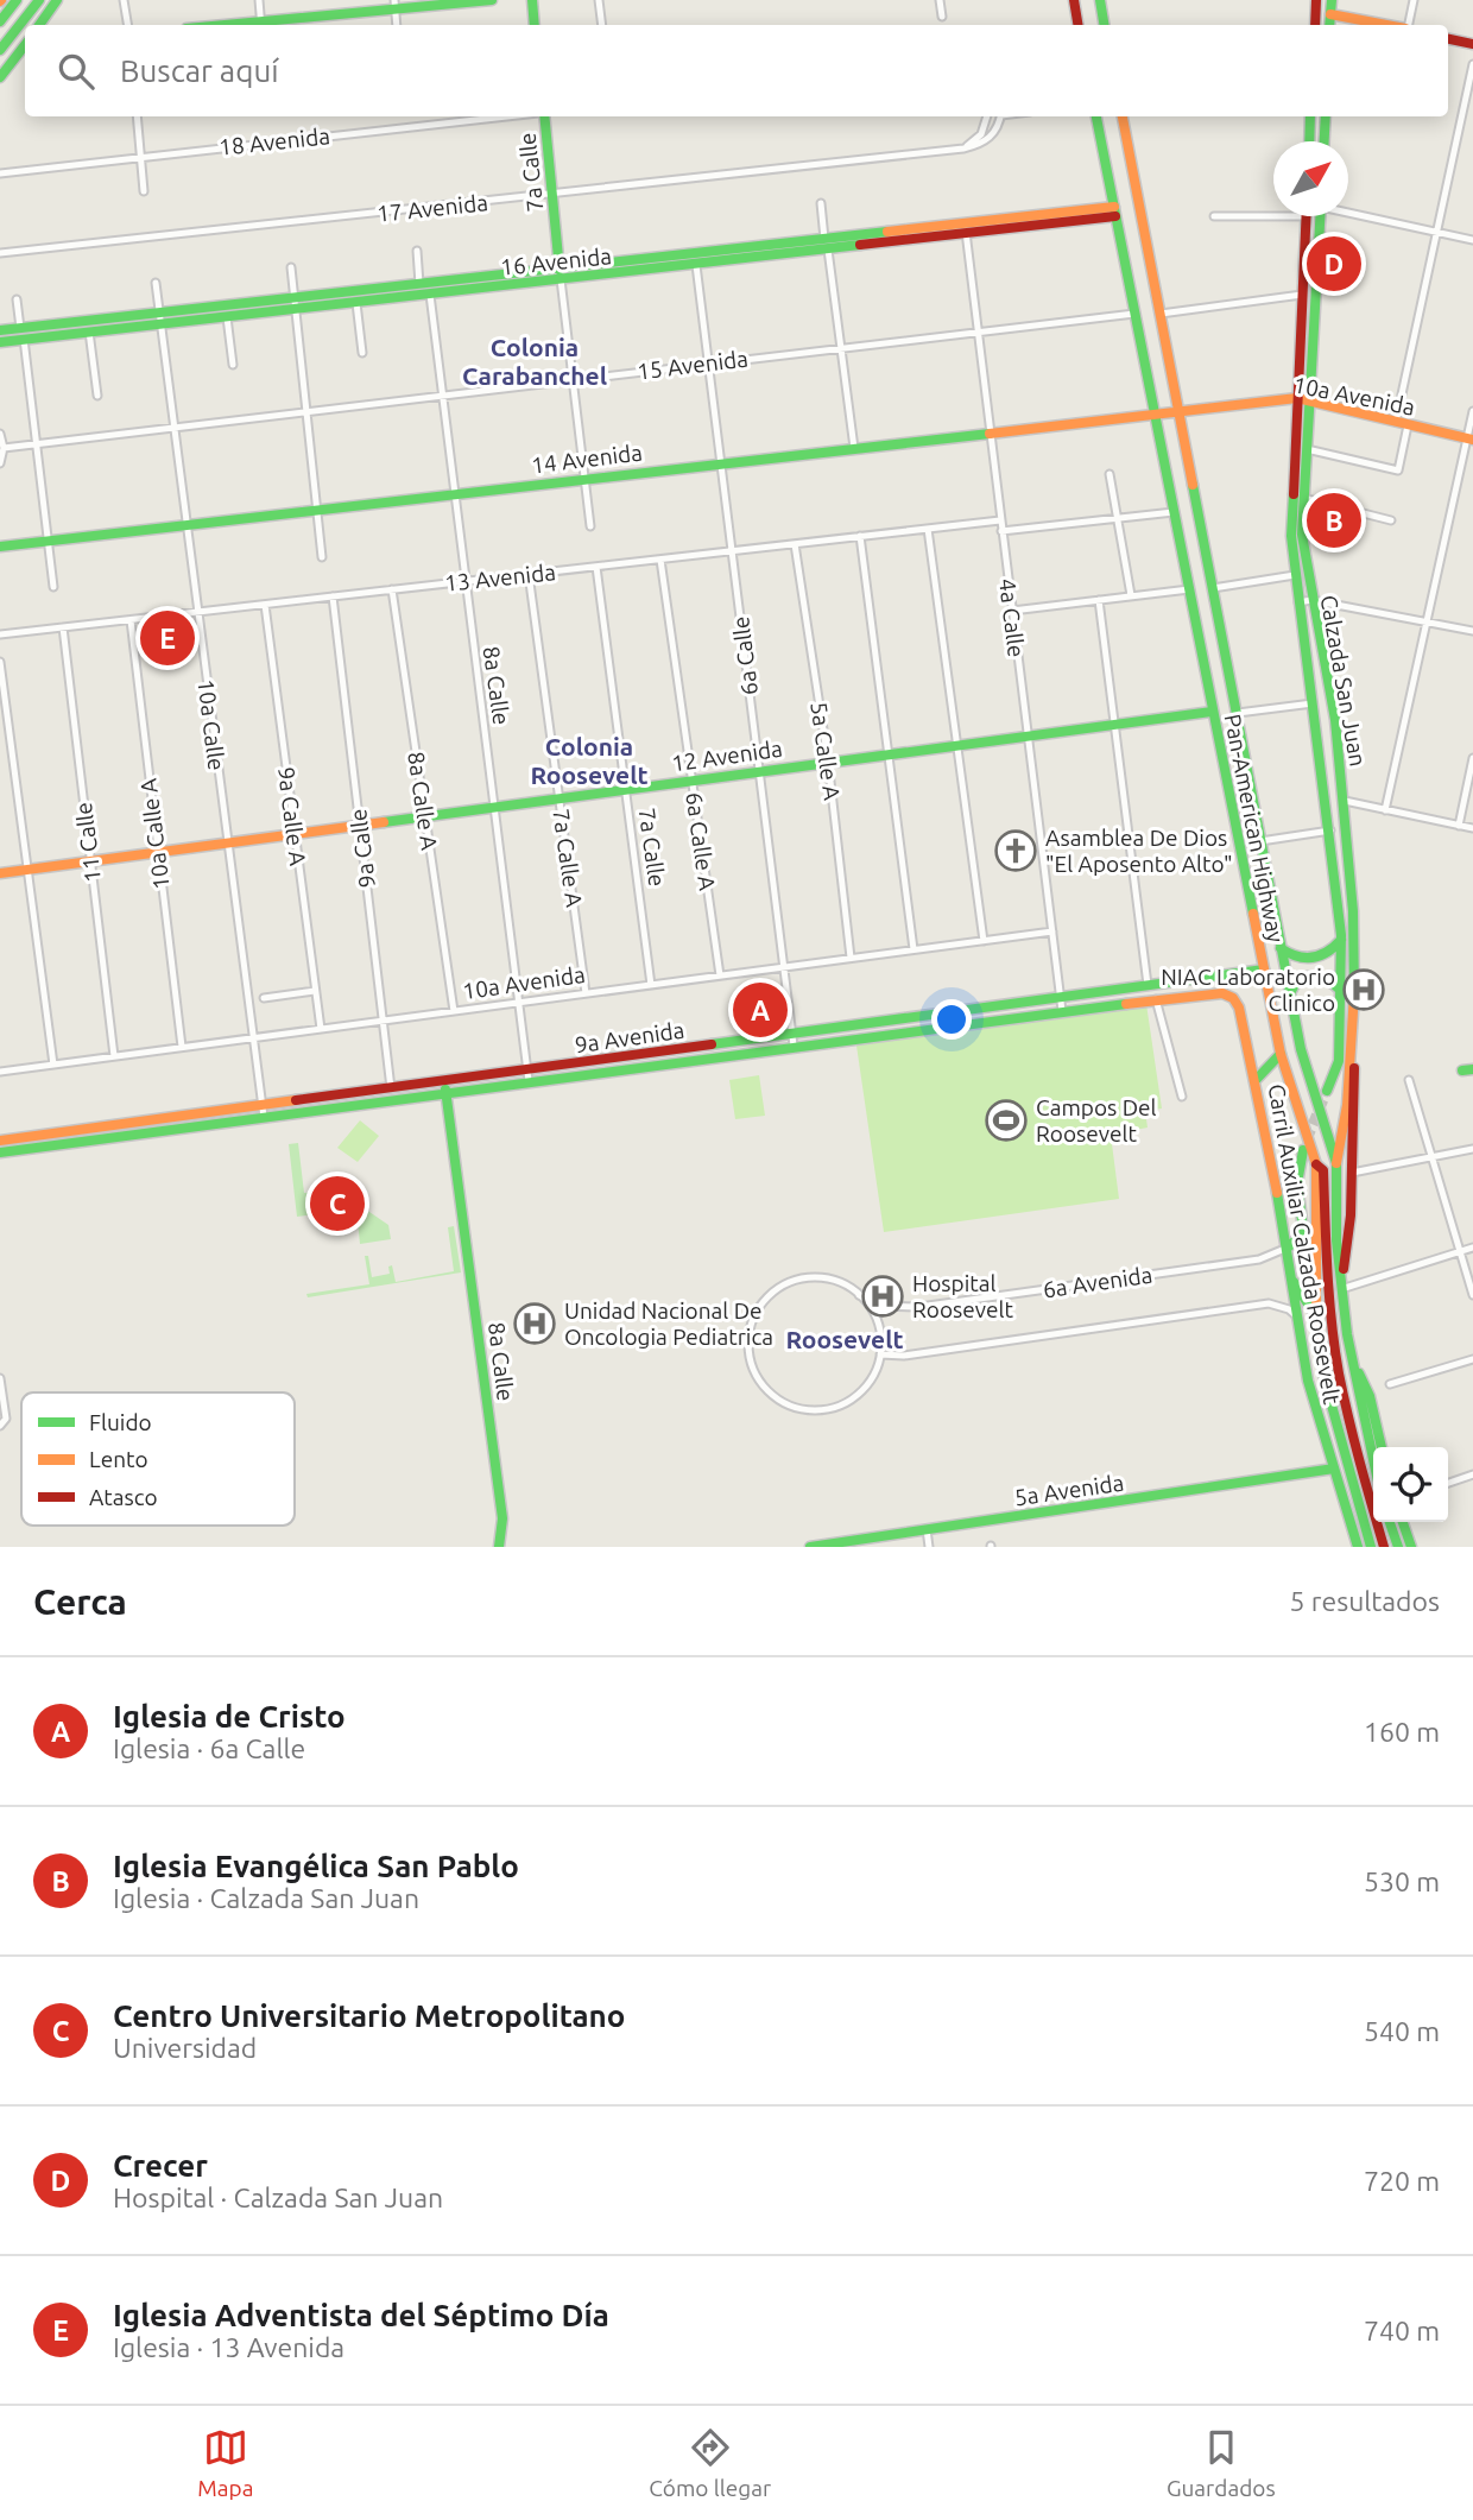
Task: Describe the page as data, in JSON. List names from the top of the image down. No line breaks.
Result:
{"streets":{"main road":["7a Calle","16 Avenida","10a Avenida","14 Avenida","Calzada San Juan","8a Calle","12 Avenida","Pan-American Highway","9a Avenida","Carril Auxiliar Calzada Roosevelt","5a Avenida"],"street":["18 Avenida","17 Avenida","15 Avenida","13 Avenida","4a Calle","6a Calle","10a Calle","5a Calle A","8a Calle A","9a Calle A","10a Calle A","6a Calle A","11 Calle","9a Calle","7a Calle A","6a Avenida"]},"crossings":[["7a Calle","17 Avenida"],["7a Calle","16 Avenida"],["7a Calle","15 Avenida"],["7a Calle","10a Avenida"],["7a Calle","14 Avenida"],["7a Calle","13 Avenida"],["7a Calle","12 Avenida"],["16 Avenida","4a Calle"],["16 Avenida","6a Calle"],["16 Avenida","8a Calle"],["16 Avenida","10a Calle"],["16 Avenida","Pan-American Highway"],["15 Avenida","4a Calle"],["15 Avenida","6a Calle"],["15 Avenida","8a Calle"],["15 Avenida","10a Calle"],["15 Avenida","Pan-American Highway"],["10a Avenida","14 Avenida"],["10a Avenida","4a Calle"],["10a Avenida","6a Calle"],["10a Avenida","Calzada San Juan"],["10a Avenida","8a Calle"],["10a Avenida","10a Calle"],["10a Avenida","5a Calle A"],["10a Avenida","8a Calle A"],["10a Avenida","9a Calle A"],["10a Avenida","Pan-American Highway"],["10a Avenida","10a Calle A"],["10a Avenida","6a Calle A"],["10a Avenida","11 Calle"],["10a Avenida","9a Calle"],["10a Avenida","7a Calle A"],["14 Avenida","4a Calle"],["14 Avenida","6a Calle"],["14 Avenida","8a Calle"],["14 Avenida","10a Calle"],["14 Avenida","Pan-American Highway"],["13 Avenida","4a Calle"],["13 Avenida","6a Calle"],["13 Avenida","8a Calle"],["13 Avenida","10a Calle"],["13 Avenida","5a Calle A"],["13 Avenida","8a Calle A"],["13 Avenida","9a Calle A"],["13 Avenida","10a Calle A"],["13 Avenida","6a Calle A"],["13 Avenida","11 Calle"],["13 Avenida","9a Calle"],["13 Avenida","7a Calle A"],["4a Calle","12 Avenida"],["4a Calle","9a Avenida"],["6a Calle","12 Avenida"],["6a Calle","9a Avenida"],["Calzada San Juan","Pan-American Highway"],["Calzada San Juan","Carril Auxiliar Calzada Roosevelt"],["8a Calle","12 Avenida"],["8a Calle","9a Avenida"],["10a Calle","12 Avenida"],["10a Calle","9a Avenida"],["5a Calle A","12 Avenida"],["12 Avenida","8a Calle A"],["12 Avenida","9a Calle A"],["12 Avenida","Pan-American Highway"],["12 Avenida","10a Calle A"],["12 Avenida","6a Calle A"],["12 Avenida","11 Calle"],["12 Avenida","9a Calle"],["12 Avenida","7a Calle A"],["Pan-American Highway","9a Avenida"],["Pan-American Highway","Carril Auxiliar Calzada Roosevelt"],["9a Calle","9a Avenida"],["9a Avenida","Carril Auxiliar Calzada Roosevelt"],["Carril Auxiliar Calzada Roosevelt","6a Avenida"],["Carril Auxiliar Calzada Roosevelt","5a Avenida"]],"districts":["Colonia Carabanchel","Colonia Roosevelt","Roosevelt"],"places":{"church":["Asamblea De Dios \"El Aposento Alto\""],"hospital":["NIAC Laboratorio Clinico","Hospital Roosevelt","Unidad Nacional De Oncologia Pediatrica"],"sports":["Campos Del Roosevelt"]},"legend":["Fluido","Lento","Atasco"],"north":"top right","page":{"search":"Buscar aquí","pins":["D","B","E","A","C"],"heading":["Cerca","5 resultados"],"list":[{"mark":"A","name":"Iglesia de Cristo","note":"Iglesia · 6a Calle","value":"160 m"},{"mark":"B","name":"Iglesia Evangélica San Pablo","note":"Iglesia · Calzada San Juan","value":"530 m"},{"mark":"C","name":"Centro Universitario Metropolitano","note":"Universidad","value":"540 m"},{"mark":"D","name":"Crecer","note":"Hospital · Calzada San Juan","value":"720 m"},{"mark":"E","name":"Iglesia Adventista del Séptimo Día","note":"Iglesia · 13 Avenida","value":"740 m"}],"nav":["Mapa","Cómo llegar","Guardados"]}}
